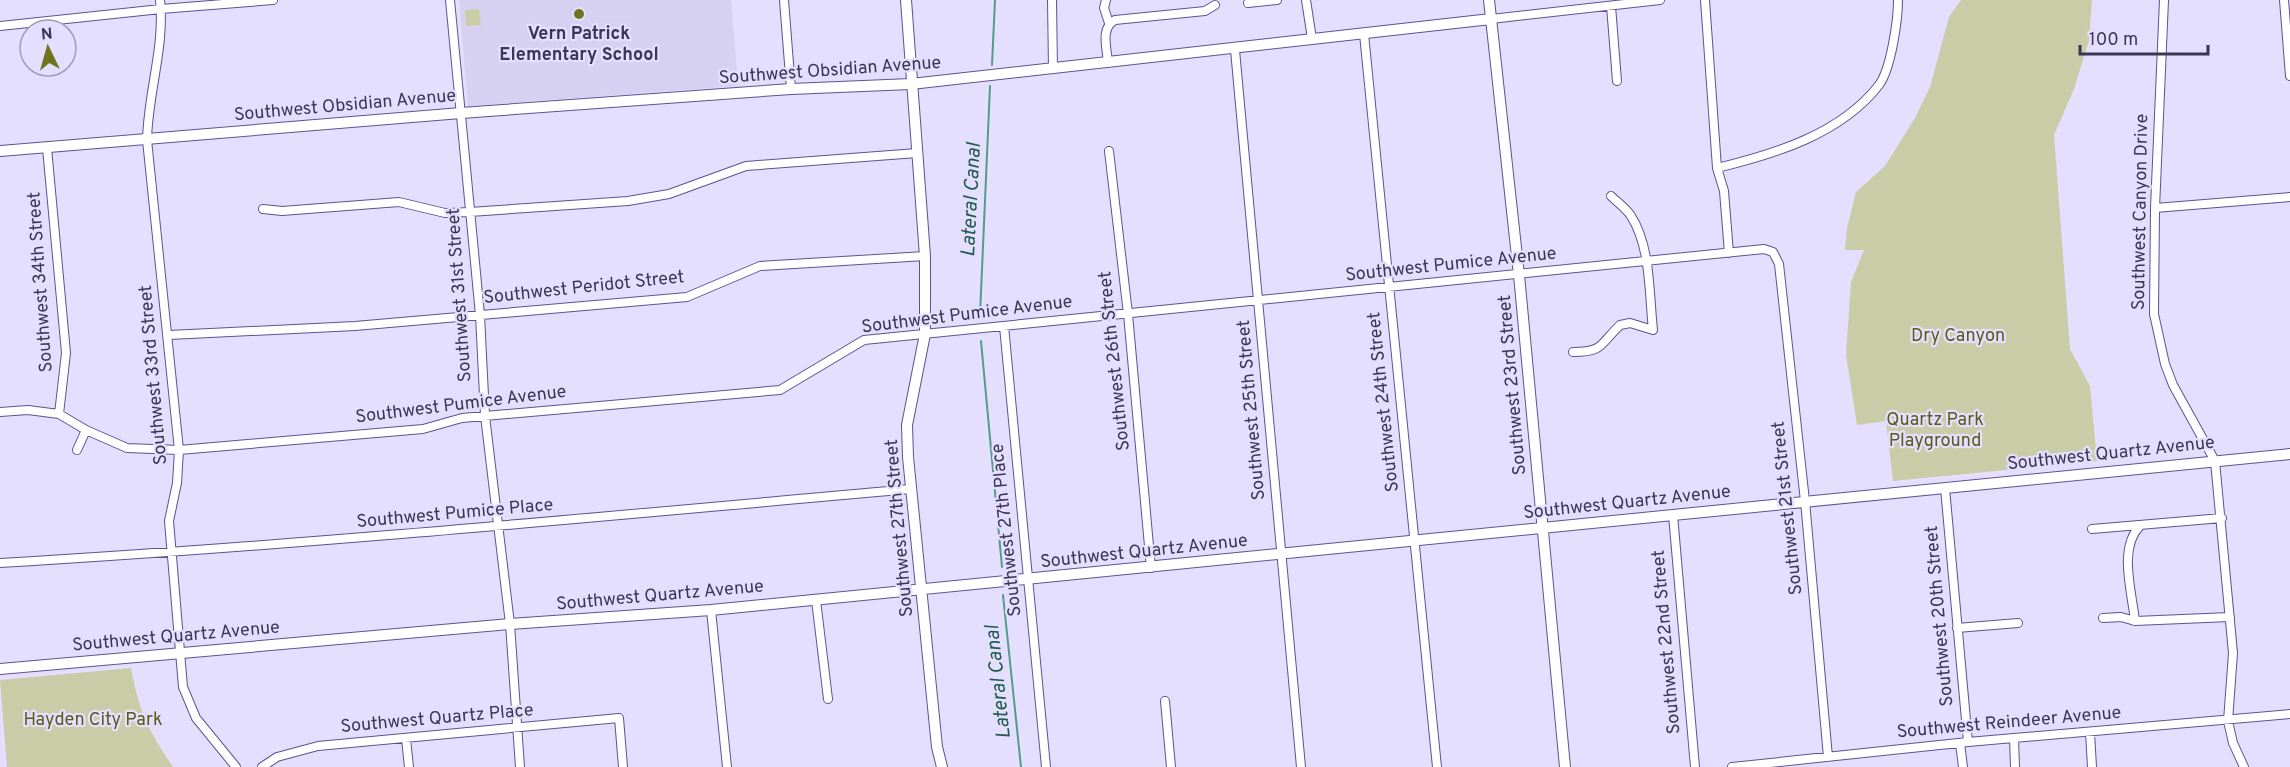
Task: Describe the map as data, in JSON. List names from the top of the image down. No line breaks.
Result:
{"streets":{"street":["Southwest Obsidian Avenue","Southwest Canyon Drive","Southwest Pumice Avenue","Southwest 34th Street","Southwest Peridot Street","Southwest 31st Street","Southwest 26th Street","Southwest 33rd Street","Southwest 23rd Street","Southwest 24th Street","Southwest 25th Street","Southwest Quartz Avenue","Southwest 21st Street","Southwest Pumice Place","Southwest 27th Street","Southwest 27th Place","Southwest 20th Street","Southwest 22nd Street","Southwest Quartz Place","Southwest Reindeer Avenue"]},"crossings":[["Southwest Obsidian Avenue","Southwest 34th Street"],["Southwest Obsidian Avenue","Southwest 31st Street"],["Southwest Obsidian Avenue","Southwest 33rd Street"],["Southwest Obsidian Avenue","Southwest 23rd Street"],["Southwest Obsidian Avenue","Southwest 24th Street"],["Southwest Obsidian Avenue","Southwest 25th Street"],["Southwest Obsidian Avenue","Southwest 27th Street"],["Southwest Canyon Drive","Southwest Quartz Avenue"],["Southwest Canyon Drive","Southwest Reindeer Avenue"],["Southwest Pumice Avenue","Southwest 34th Street"],["Southwest Pumice Avenue","Southwest 31st Street"],["Southwest Pumice Avenue","Southwest 26th Street"],["Southwest Pumice Avenue","Southwest 33rd Street"],["Southwest Pumice Avenue","Southwest 23rd Street"],["Southwest Pumice Avenue","Southwest 24th Street"],["Southwest Pumice Avenue","Southwest 25th Street"],["Southwest Pumice Avenue","Southwest 21st Street"],["Southwest Pumice Avenue","Southwest 27th Street"],["Southwest Pumice Avenue","Southwest 27th Place"],["Southwest Peridot Street","Southwest 31st Street"],["Southwest Peridot Street","Southwest 33rd Street"],["Southwest Peridot Street","Southwest 27th Street"],["Southwest 31st Street","Southwest Quartz Avenue"],["Southwest 31st Street","Southwest Pumice Place"],["Southwest 31st Street","Southwest Quartz Place"],["Southwest 26th Street","Southwest Quartz Avenue"],["Southwest 33rd Street","Southwest Quartz Avenue"],["Southwest 33rd Street","Southwest Pumice Place"],["Southwest 23rd Street","Southwest Quartz Avenue"],["Southwest 24th Street","Southwest Quartz Avenue"],["Southwest 25th Street","Southwest Quartz Avenue"],["Southwest Quartz Avenue","Southwest 21st Street"],["Southwest Quartz Avenue","Southwest 27th Street"],["Southwest Quartz Avenue","Southwest 27th Place"],["Southwest Quartz Avenue","Southwest 20th Street"],["Southwest Quartz Avenue","Southwest 22nd Street"],["Southwest 21st Street","Southwest Reindeer Avenue"],["Southwest Pumice Place","Southwest 27th Street"],["Southwest 20th Street","Southwest Reindeer Avenue"]],"water":["Lateral Canal"],"parks":["Dry Canyon","Quartz Park Playground","Hayden City Park"],"places":["Vern Patrick Elementary School"],"scale_bar":"100 m","north":"top"}
